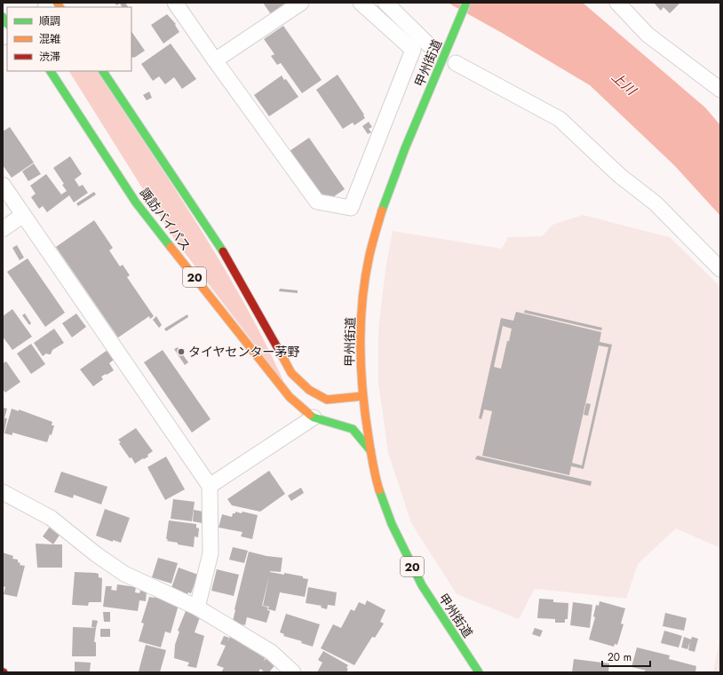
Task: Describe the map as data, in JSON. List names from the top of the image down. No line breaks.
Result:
{"streets":{"highway":["甲州街道","諏訪バイパス","20"]},"crossings":[["甲州街道","諏訪バイパス"]],"water":["上川"],"places":["タイヤセンター茅野"],"legend":["順調","混雑","渋滞"],"scale_bar":"20 m"}
